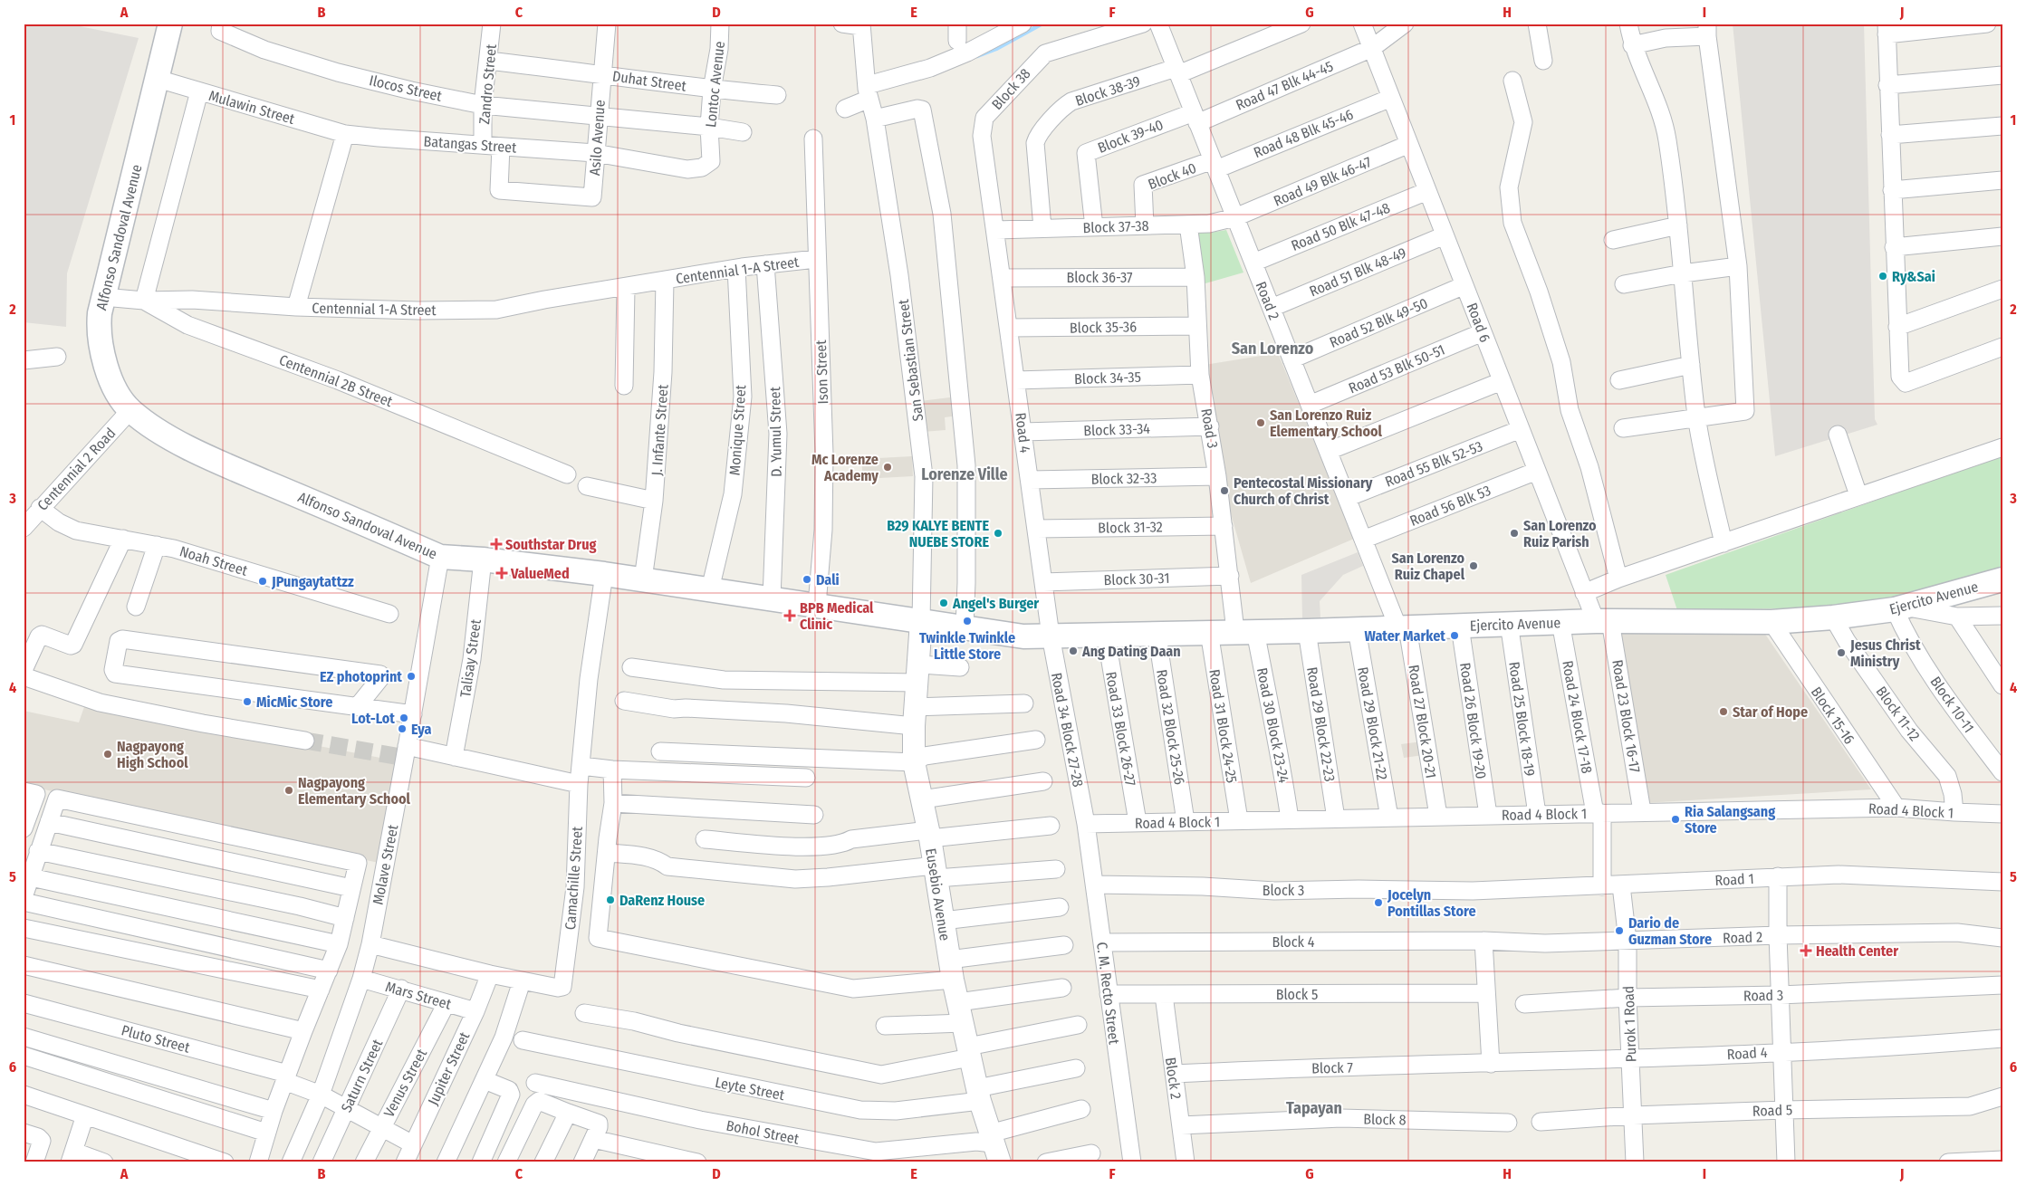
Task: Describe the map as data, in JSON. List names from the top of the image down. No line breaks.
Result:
{"streets":{"main road":["Alfonso Sandoval Avenue","Ejercito Avenue"],"street":["Duhat Street","Zandro Street","Lontoc Avenue","Road 47 Blk 44-45","Ilocos Street","Block 38","Block 38-39","Mulawin Street","Road 48 Blk 45-46","Block 39-40","Asilo Avenue","Batangas Street","Block 40","Road 49 Blk 46-47","Block 37-38","Road 50 Blk 47-48","Centennial 1-A Street","Road 51 Blk 48-49","Block 36-37","Road 2","Road 52 Blk 49-50","Road 6","Block 35-36","San Sebastian Street","Road 53 Blk 50-51","Ison Street","Block 34-35","Centennial 2B Street","Road 3","Block 33-34","J. Infante Street","Monique Street","D. Yumul Street","Road 4","Road 55 Blk 52-53","Centennial 2 Road","Block 32-33","Road 56 Blk 53","Block 31-32","Noah Street","Block 30-31","Talisay Street","Block 10-11","Block 11-12","Block 15-16","Road 23 Block 16-17","Road 24 Block 17-18","Road 25 Block 18-19","Road 26 Block 19-20","Road 27 Block 20-21","Road 29 Block 21-22","Road 29 Block 22-23","Road 30 Block 23-24","Road 31 Block 24-25","Road 32 Block 25-26","Road 33 Block 26-27","Road 34 Block 27-28","Road 4 Block 1","Molave Street","Camachille Street","Road 1","Block 3","Eusebio Avenue","Block 4","C. M. Recto Street","Block 5","Mars Street","Purok 1 Road","Pluto Street","Block 7","Jupiter Street","Saturn Street","Block 2","Venus Street","Leyte Street","Road 5","Block 8","Bohol Street"]},"crossings":[["Duhat Street","Zandro Street"],["Duhat Street","Lontoc Avenue"],["Duhat Street","Asilo Avenue"],["Zandro Street","Ilocos Street"],["Zandro Street","Batangas Street"],["Lontoc Avenue","Ilocos Street"],["Lontoc Avenue","Asilo Avenue"],["Lontoc Avenue","Batangas Street"],["Road 47 Blk 44-45","Block 39-40"],["Road 47 Blk 44-45","Road 2"],["Road 47 Blk 44-45","Road 6"],["Ilocos Street","Asilo Avenue"],["Block 38","Block 37-38"],["Block 38","Road 4"],["Block 38-39","Block 37-38"],["Block 38-39","Road 2"],["Mulawin Street","Batangas Street"],["Mulawin Street","Alfonso Sandoval Avenue"],["Road 48 Blk 45-46","Block 40"],["Road 48 Blk 45-46","Road 2"],["Road 48 Blk 45-46","Road 6"],["Block 39-40","Block 37-38"],["Block 39-40","Road 2"],["Asilo Avenue","Batangas Street"],["Block 40","Block 37-38"],["Block 40","Road 2"],["Road 49 Blk 46-47","Block 37-38"],["Road 49 Blk 46-47","Road 2"],["Road 49 Blk 46-47","Road 6"],["Block 37-38","Road 2"],["Block 37-38","Road 3"],["Block 37-38","Road 4"],["Road 50 Blk 47-48","Road 2"],["Road 50 Blk 47-48","Road 6"],["Alfonso Sandoval Avenue","San Sebastian Street"],["Alfonso Sandoval Avenue","Ison Street"],["Alfonso Sandoval Avenue","Centennial 2B Street"],["Alfonso Sandoval Avenue","J. Infante Street"],["Alfonso Sandoval Avenue","Monique Street"],["Alfonso Sandoval Avenue","D. Yumul Street"],["Alfonso Sandoval Avenue","Centennial 2 Road"],["Alfonso Sandoval Avenue","Ejercito Avenue"],["Alfonso Sandoval Avenue","Talisay Street"],["Alfonso Sandoval Avenue","Molave Street"],["Alfonso Sandoval Avenue","Camachille Street"],["Alfonso Sandoval Avenue","Eusebio Avenue"],["Centennial 1-A Street","Ison Street"],["Centennial 1-A Street","Centennial 2B Street"],["Centennial 1-A Street","J. Infante Street"],["Centennial 1-A Street","Monique Street"],["Centennial 1-A Street","D. Yumul Street"],["Road 51 Blk 48-49","Road 2"],["Road 51 Blk 48-49","Road 6"],["Block 36-37","Road 3"],["Block 36-37","Road 4"],["Road 2","Road 52 Blk 49-50"],["Road 2","Road 53 Blk 50-51"],["Road 2","Road 55 Blk 52-53"],["Road 2","Road 56 Blk 53"],["Road 2","Ejercito Avenue"],["Road 2","Road 27 Block 20-21"],["Road 2","Block 4"],["Road 2","Purok 1 Road"],["Road 52 Blk 49-50","Road 6"],["Road 6","Road 53 Blk 50-51"],["Road 6","Road 55 Blk 52-53"],["Road 6","Road 56 Blk 53"],["Road 6","Ejercito Avenue"],["Road 6","Road 23 Block 16-17"],["Block 35-36","Road 3"],["Block 35-36","Road 4"],["San Sebastian Street","Eusebio Avenue"],["Block 34-35","Road 3"],["Block 34-35","Road 4"],["Road 3","Block 33-34"],["Road 3","Block 32-33"],["Road 3","Block 31-32"],["Road 3","Block 30-31"],["Road 3","Ejercito Avenue"],["Road 3","Road 30 Block 23-24"],["Road 3","Purok 1 Road"],["Block 33-34","Road 4"],["Road 4","Block 32-33"],["Road 4","Block 31-32"],["Road 4","Block 30-31"],["Road 4","Ejercito Avenue"],["Road 4","Road 34 Block 27-28"],["Road 4","Purok 1 Road"],["Road 4","Block 7"],["Centennial 2 Road","Noah Street"],["Ejercito Avenue","Block 10-11"],["Ejercito Avenue","Block 11-12"],["Ejercito Avenue","Block 15-16"],["Ejercito Avenue","Road 23 Block 16-17"],["Ejercito Avenue","Road 24 Block 17-18"],["Ejercito Avenue","Road 25 Block 18-19"],["Ejercito Avenue","Road 26 Block 19-20"],["Ejercito Avenue","Road 27 Block 20-21"],["Ejercito Avenue","Road 29 Block 21-22"],["Ejercito Avenue","Road 29 Block 22-23"],["Ejercito Avenue","Road 30 Block 23-24"],["Ejercito Avenue","Road 31 Block 24-25"],["Ejercito Avenue","Road 32 Block 25-26"],["Ejercito Avenue","Road 33 Block 26-27"],["Ejercito Avenue","Road 34 Block 27-28"],["Block 11-12","Road 4 Block 1"],["Block 15-16","Road 4 Block 1"],["Road 23 Block 16-17","Road 4 Block 1"],["Road 24 Block 17-18","Road 4 Block 1"],["Road 25 Block 18-19","Road 4 Block 1"],["Road 26 Block 19-20","Road 4 Block 1"],["Road 27 Block 20-21","Road 4 Block 1"],["Road 29 Block 21-22","Road 4 Block 1"],["Road 29 Block 22-23","Road 4 Block 1"],["Road 30 Block 23-24","Road 4 Block 1"],["Road 31 Block 24-25","Road 4 Block 1"],["Road 32 Block 25-26","Road 4 Block 1"],["Road 33 Block 26-27","Road 4 Block 1"],["Road 34 Block 27-28","Road 4 Block 1"],["Road 34 Block 27-28","C. M. Recto Street"],["Road 4 Block 1","C. M. Recto Street"],["Molave Street","Camachille Street"],["Molave Street","Mars Street"],["Molave Street","Pluto Street"],["Camachille Street","Jupiter Street"],["Road 1","Block 3"],["Road 1","Purok 1 Road"],["Block 3","C. M. Recto Street"],["Eusebio Avenue","Leyte Street"],["Eusebio Avenue","Bohol Street"],["Block 4","C. M. Recto Street"],["C. M. Recto Street","Block 5"],["Block 5","Block 2"],["Mars Street","Jupiter Street"],["Mars Street","Saturn Street"],["Mars Street","Venus Street"],["Purok 1 Road","Road 5"],["Pluto Street","Jupiter Street"],["Pluto Street","Saturn Street"],["Pluto Street","Venus Street"],["Block 7","Block 2"],["Block 2","Block 8"]],"districts":["San Lorenzo","Lorenze Ville","Tapayan"],"places":{"other":["Ry&Sai","San Lorenzo Ruiz Elementary School","Mc Lorenze Academy","Pentecostal Missionary Church of Christ","B29 KALYE BENTE NUEBE STORE","San Lorenzo Ruiz Parish","San Lorenzo Ruiz Chapel","Dali","JPungaytattzz","Angel's Burger","Twinkle Twinkle Little Store","Water Market","Ang Dating Daan","Jesus Christ Ministry","EZ photoprint","MicMic Store","Star of Hope","Lot-Lot","Eya","Nagpayong High School","Nagpayong Elementary School","Ria Salangsang Store","DaRenz House","Jocelyn Pontillas Store","Dario de Guzman Store"],"health":["Southstar Drug","ValueMed","BPB Medical Clinic","Health Center"]},"grid":{"columns":["A","B","C","D","E","F","G","H","I","J"],"rows":["1","2","3","4","5","6"]}}
